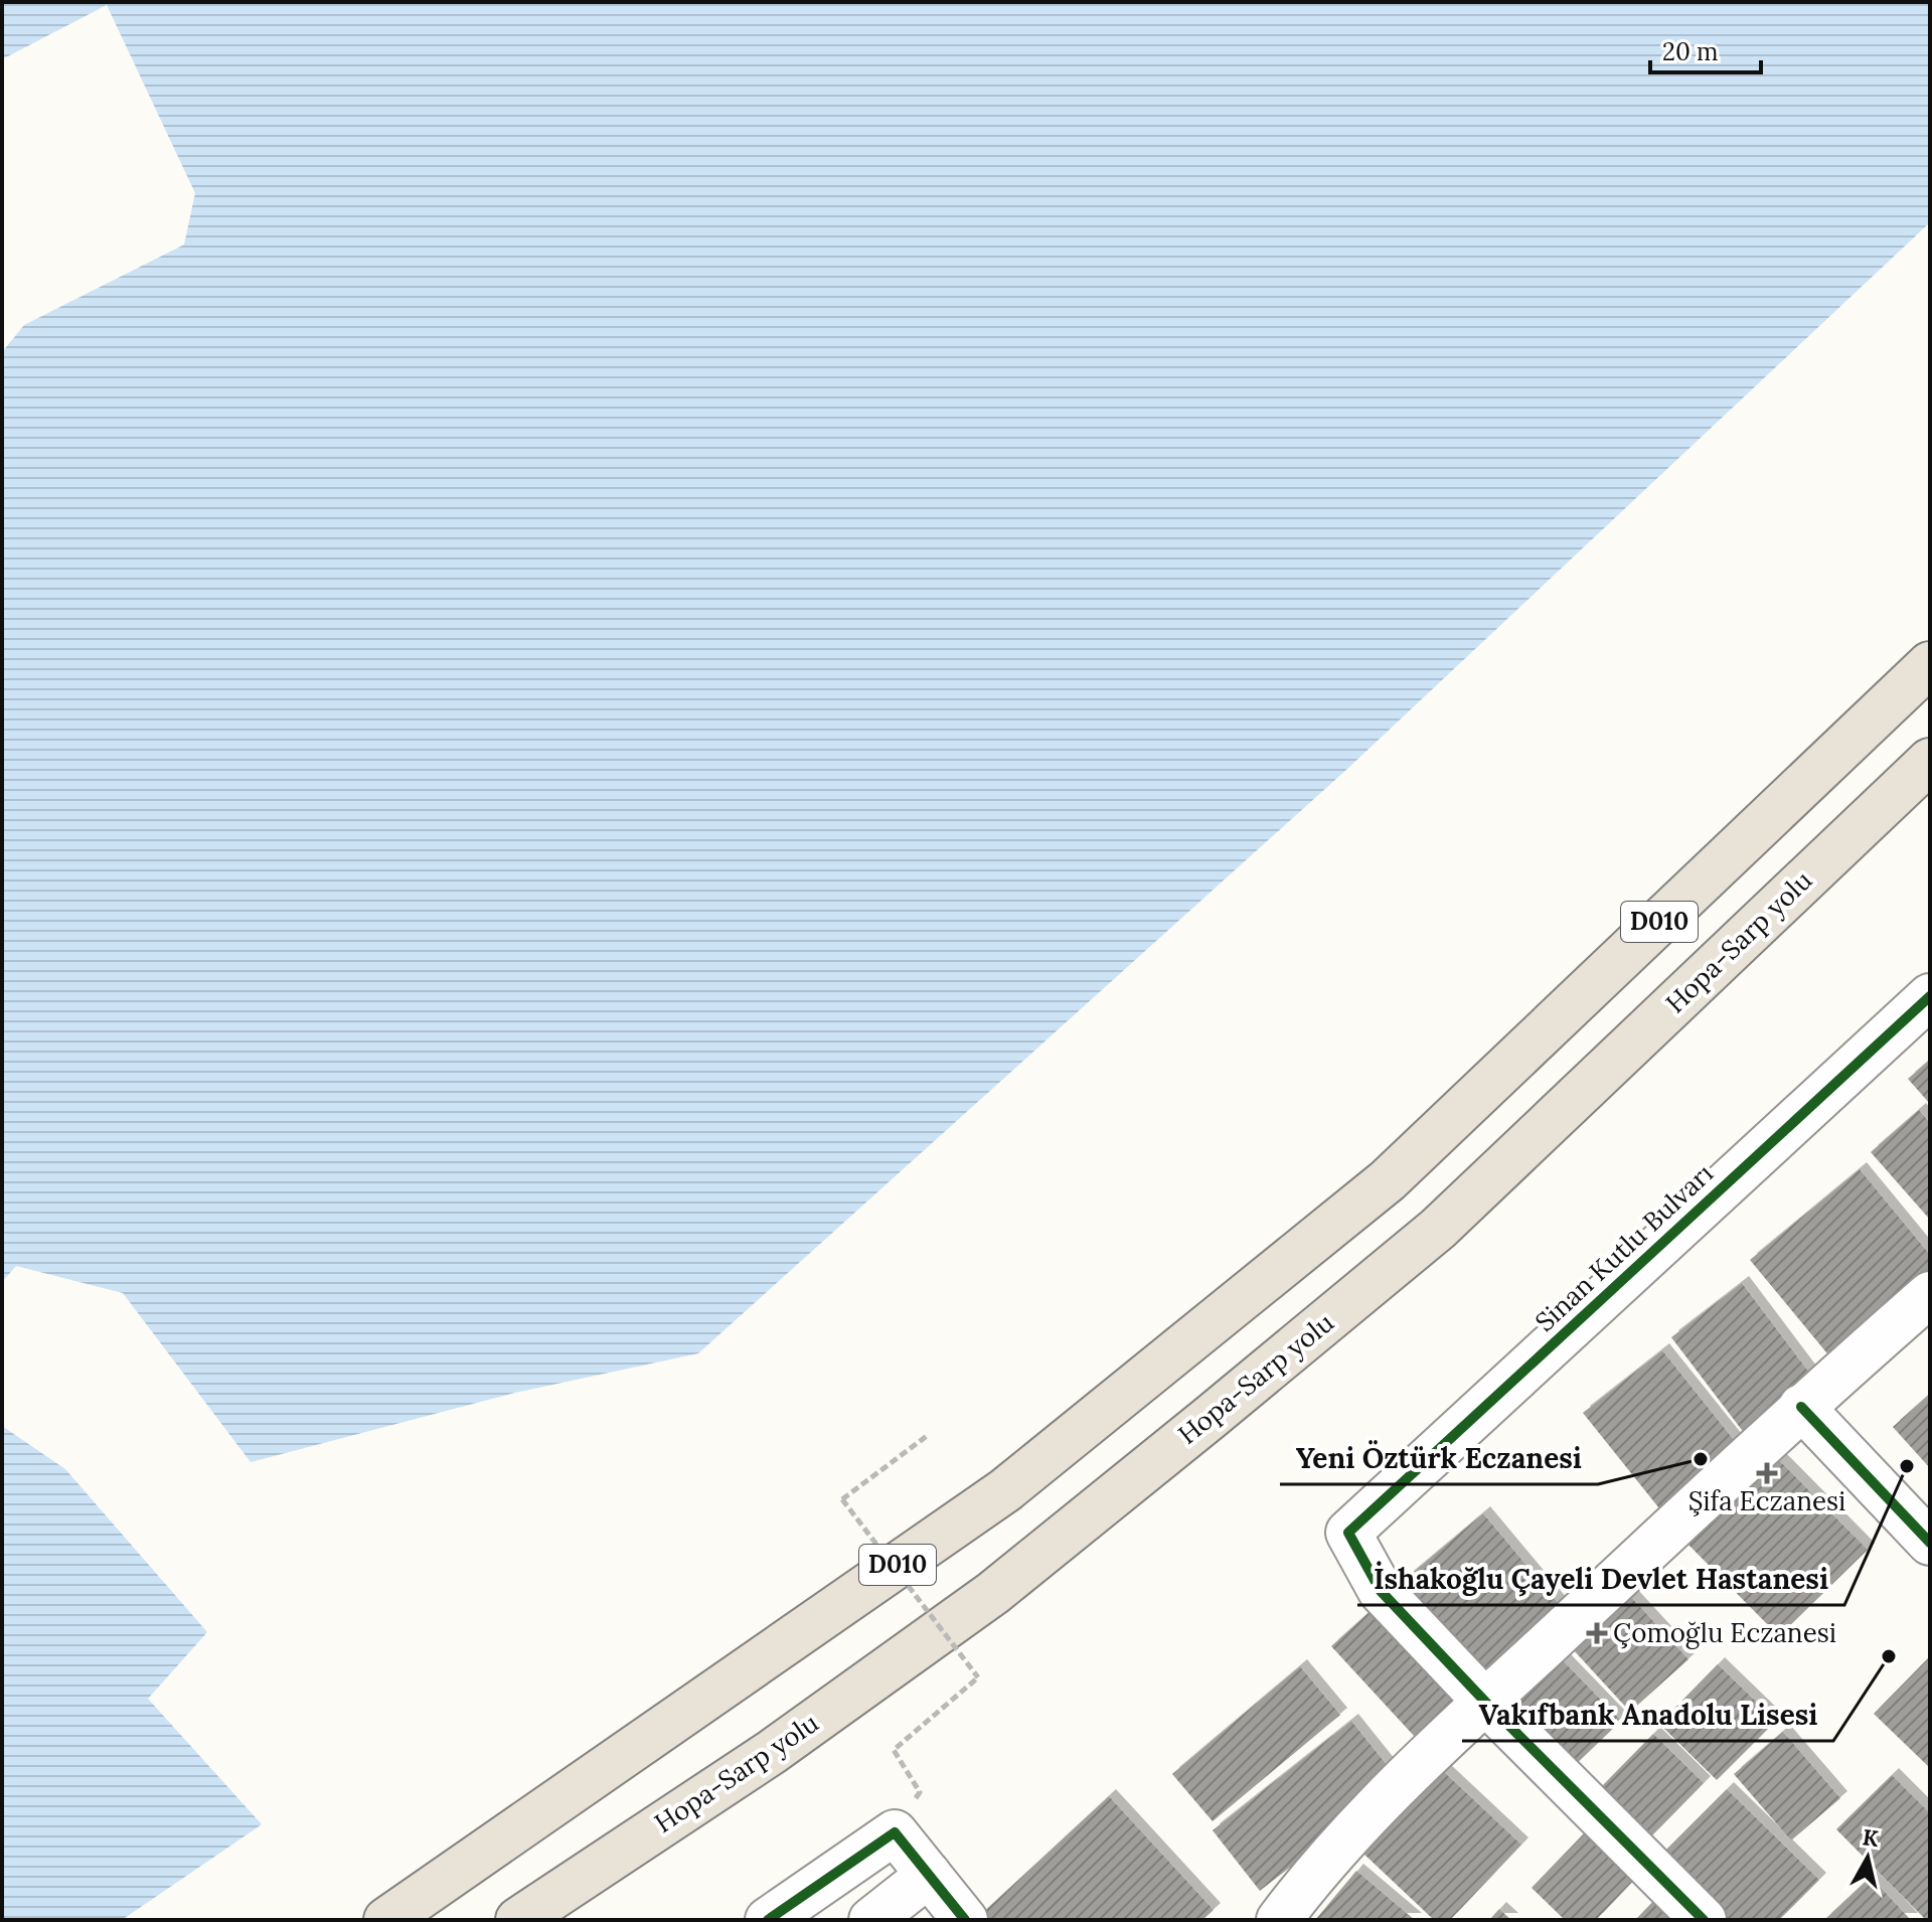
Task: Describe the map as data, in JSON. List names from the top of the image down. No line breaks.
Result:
{"streets":{"highway":["D010","Hopa-Sarp yolu"],"street":["Sinan Kutlu Bulvarı"]},"places":{"other":["Yeni Öztürk Eczanesi","İshakoğlu Çayeli Devlet Hastanesi","Vakıfbank Anadolu Lisesi"],"health":["Şifa Eczanesi","Çomoğlu Eczanesi"]},"scale_bar":"20 m","north":"top"}
